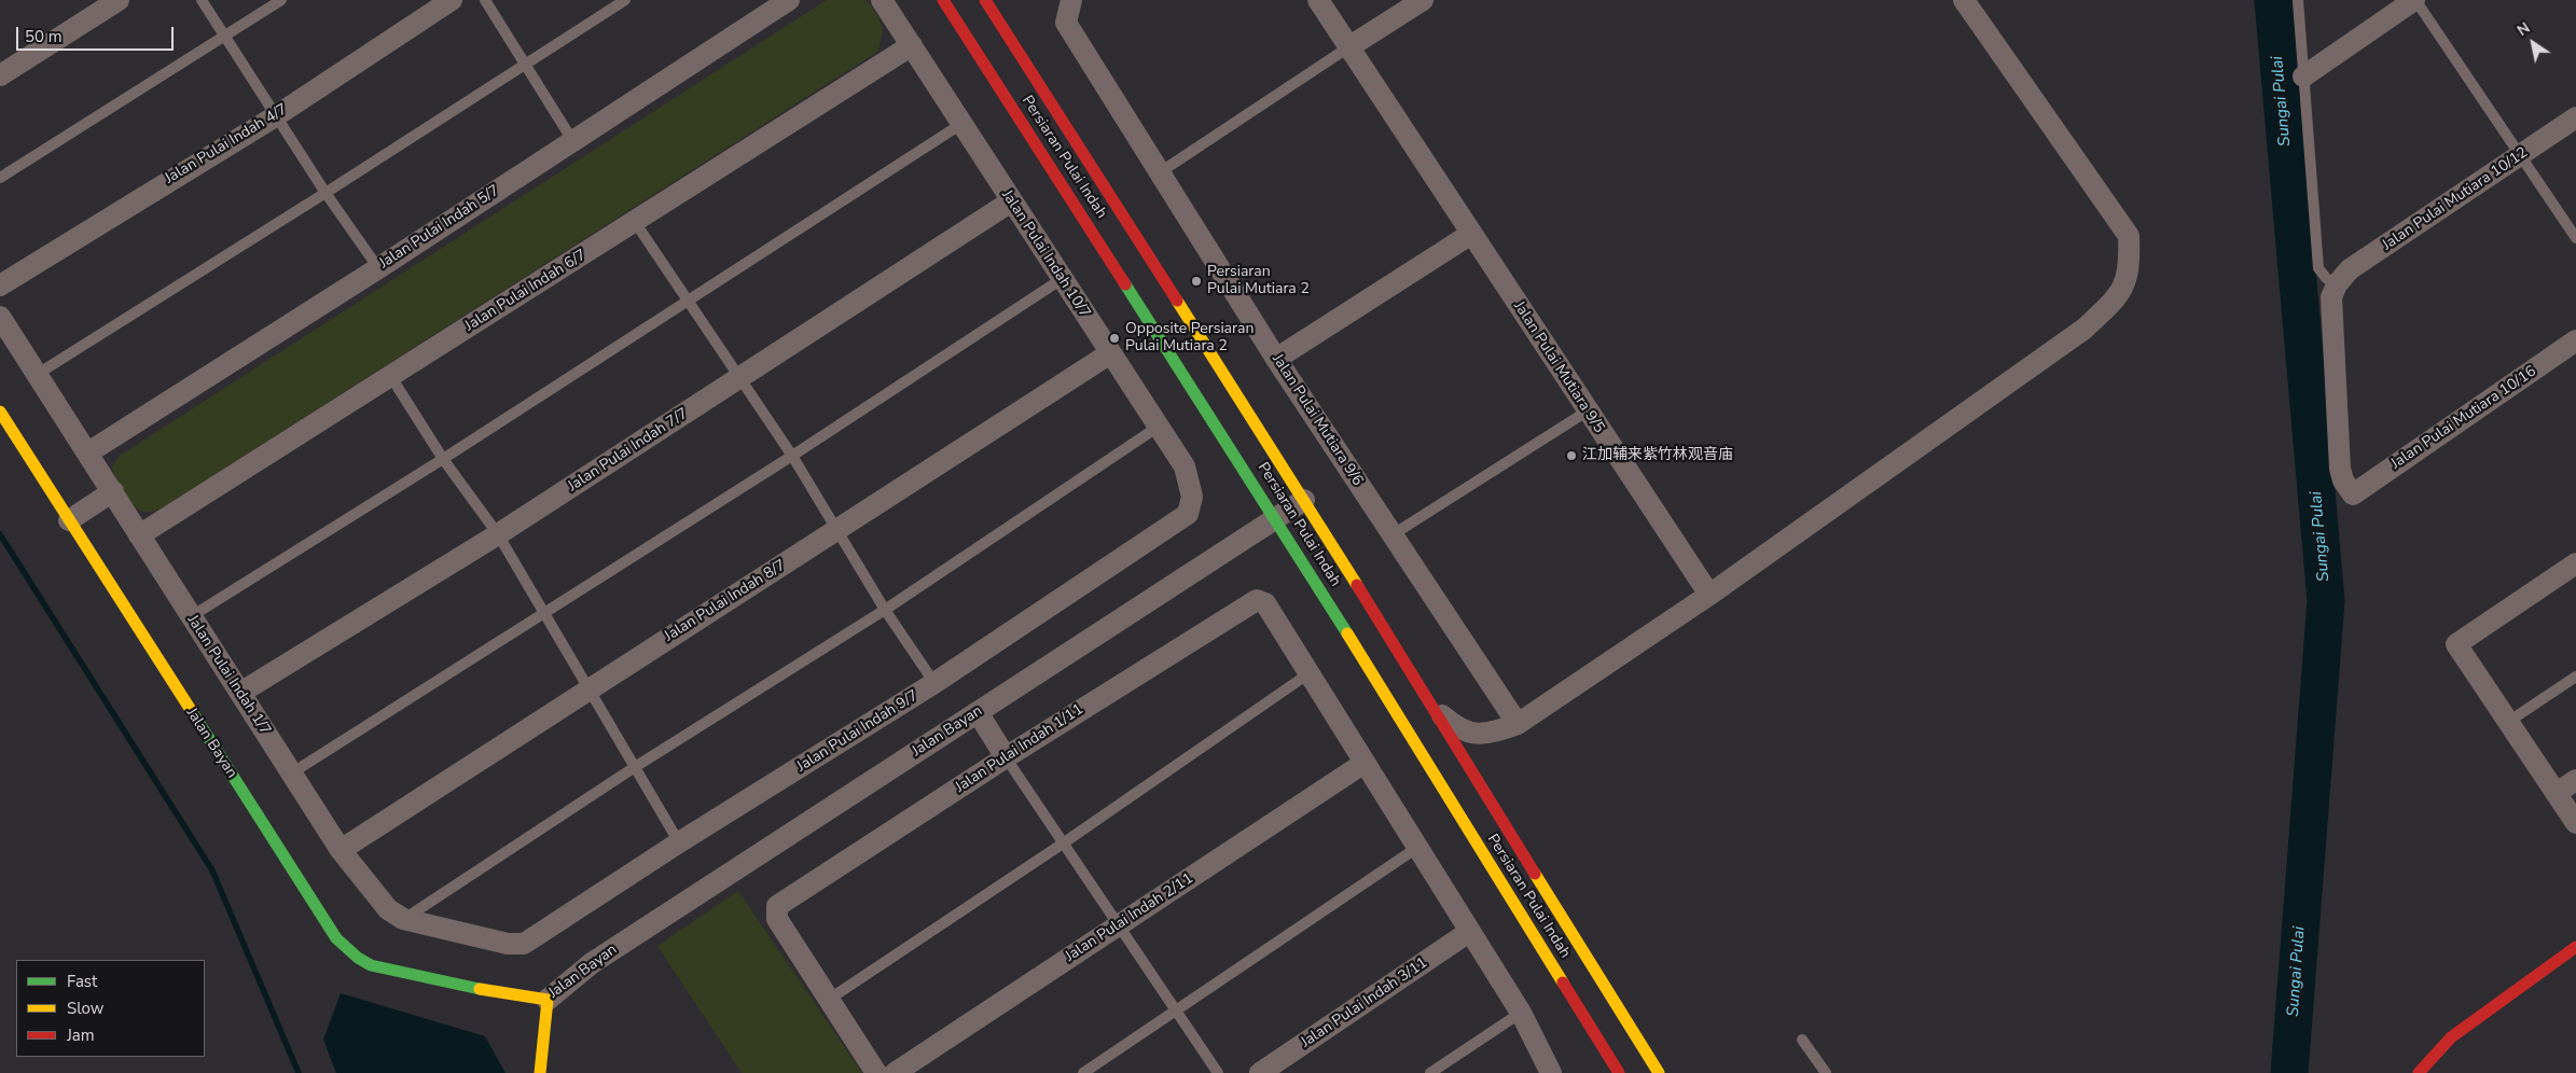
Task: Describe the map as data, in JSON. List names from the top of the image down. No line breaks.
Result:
{"streets":{"main road":["Persiaran Pulai Indah","Jalan Bayan"],"street":["Jalan Pulai Indah 4/7","Jalan Pulai Mutiara 10/12","Jalan Pulai Indah 5/7","Jalan Pulai Indah 10/7","Jalan Pulai Indah 6/7","Jalan Pulai Mutiara 9/5","Jalan Pulai Mutiara 10/16","Jalan Pulai Mutiara 9/6","Jalan Pulai Indah 7/7","Jalan Pulai Indah 8/7","Jalan Pulai Indah 1/7","Jalan Pulai Indah 9/7","Jalan Pulai Indah 1/11","Jalan Pulai Indah 2/11","Jalan Pulai Indah 3/11"]},"crossings":[["Persiaran Pulai Indah","Jalan Bayan"],["Jalan Pulai Mutiara 10/12","Jalan Pulai Mutiara 10/16"],["Jalan Pulai Indah 5/7","Jalan Pulai Indah 1/7"],["Jalan Pulai Indah 10/7","Jalan Pulai Indah 6/7"],["Jalan Pulai Indah 10/7","Jalan Pulai Indah 7/7"],["Jalan Pulai Indah 10/7","Jalan Pulai Indah 8/7"],["Jalan Pulai Indah 10/7","Jalan Pulai Indah 9/7"],["Jalan Pulai Indah 6/7","Jalan Pulai Indah 1/7"],["Jalan Pulai Indah 7/7","Jalan Pulai Indah 1/7"],["Jalan Pulai Indah 8/7","Jalan Pulai Indah 1/7"],["Jalan Pulai Indah 1/7","Jalan Pulai Indah 9/7"]],"water":["Sungai Pulai"],"places":["Persiaran Pulai Mutiara 2","Opposite Persiaran Pulai Mutiara 2","江加辅来紫竹林观音庙"],"legend":["Fast","Slow","Jam"],"scale_bar":"50 m","north":"top left"}
